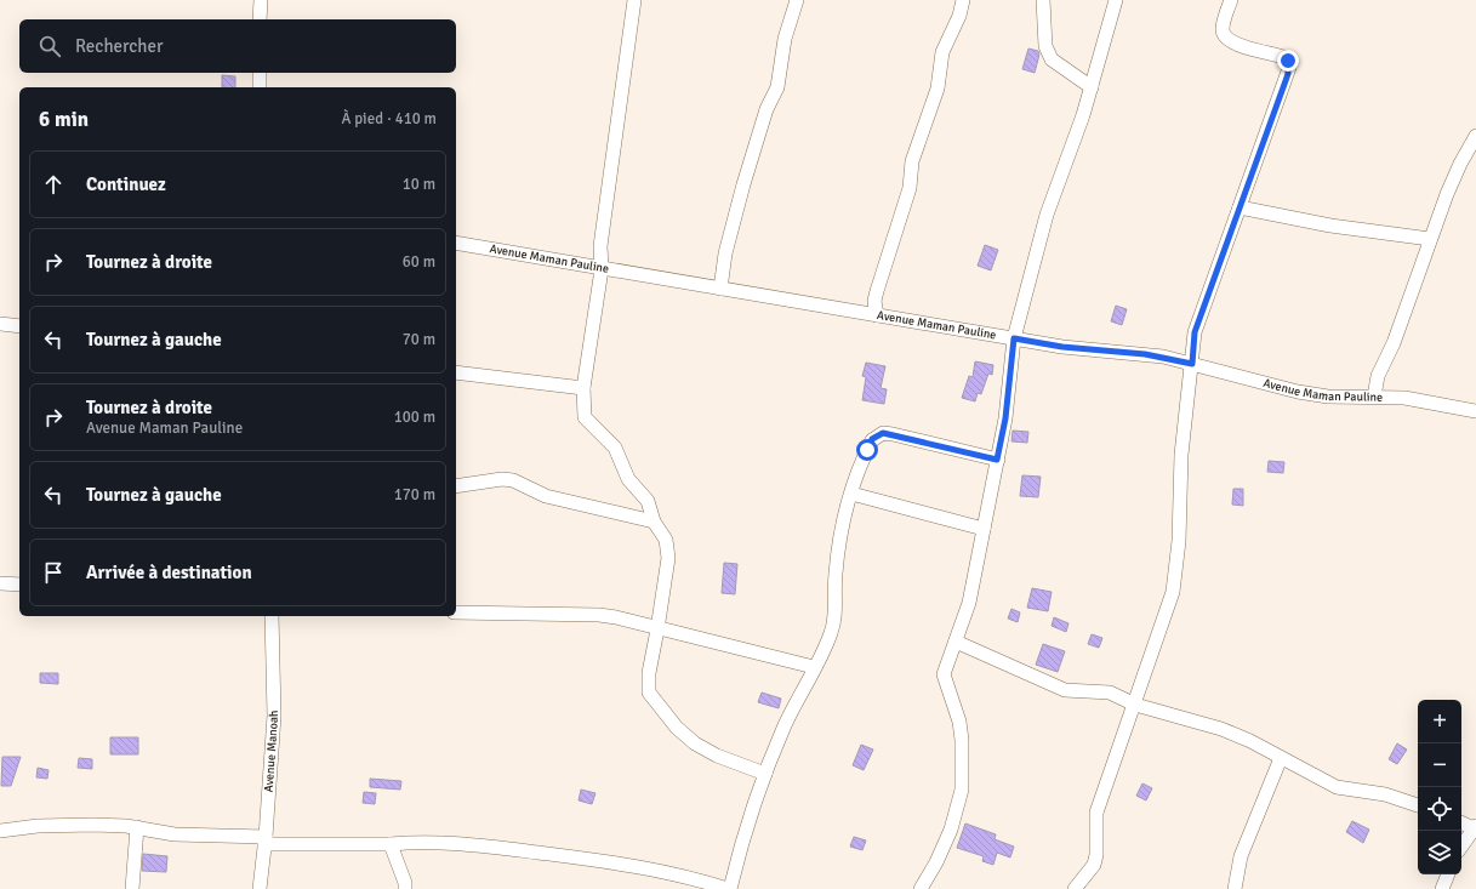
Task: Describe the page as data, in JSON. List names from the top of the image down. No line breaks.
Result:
{"streets":{"street":["Avenue Maman Pauline","Avenue Manoah"]},"page":{"search":"Rechercher","heading":["6 min","À pied · 410 m"],"list":[["Continuez","10 m"],["Tournez à droite","60 m"],["Tournez à gauche","70 m"],["Tournez à droite","Avenue Maman Pauline","100 m"],["Tournez à gauche","170 m"],"Arrivée à destination"],"map_buttons":["+","−"]}}
